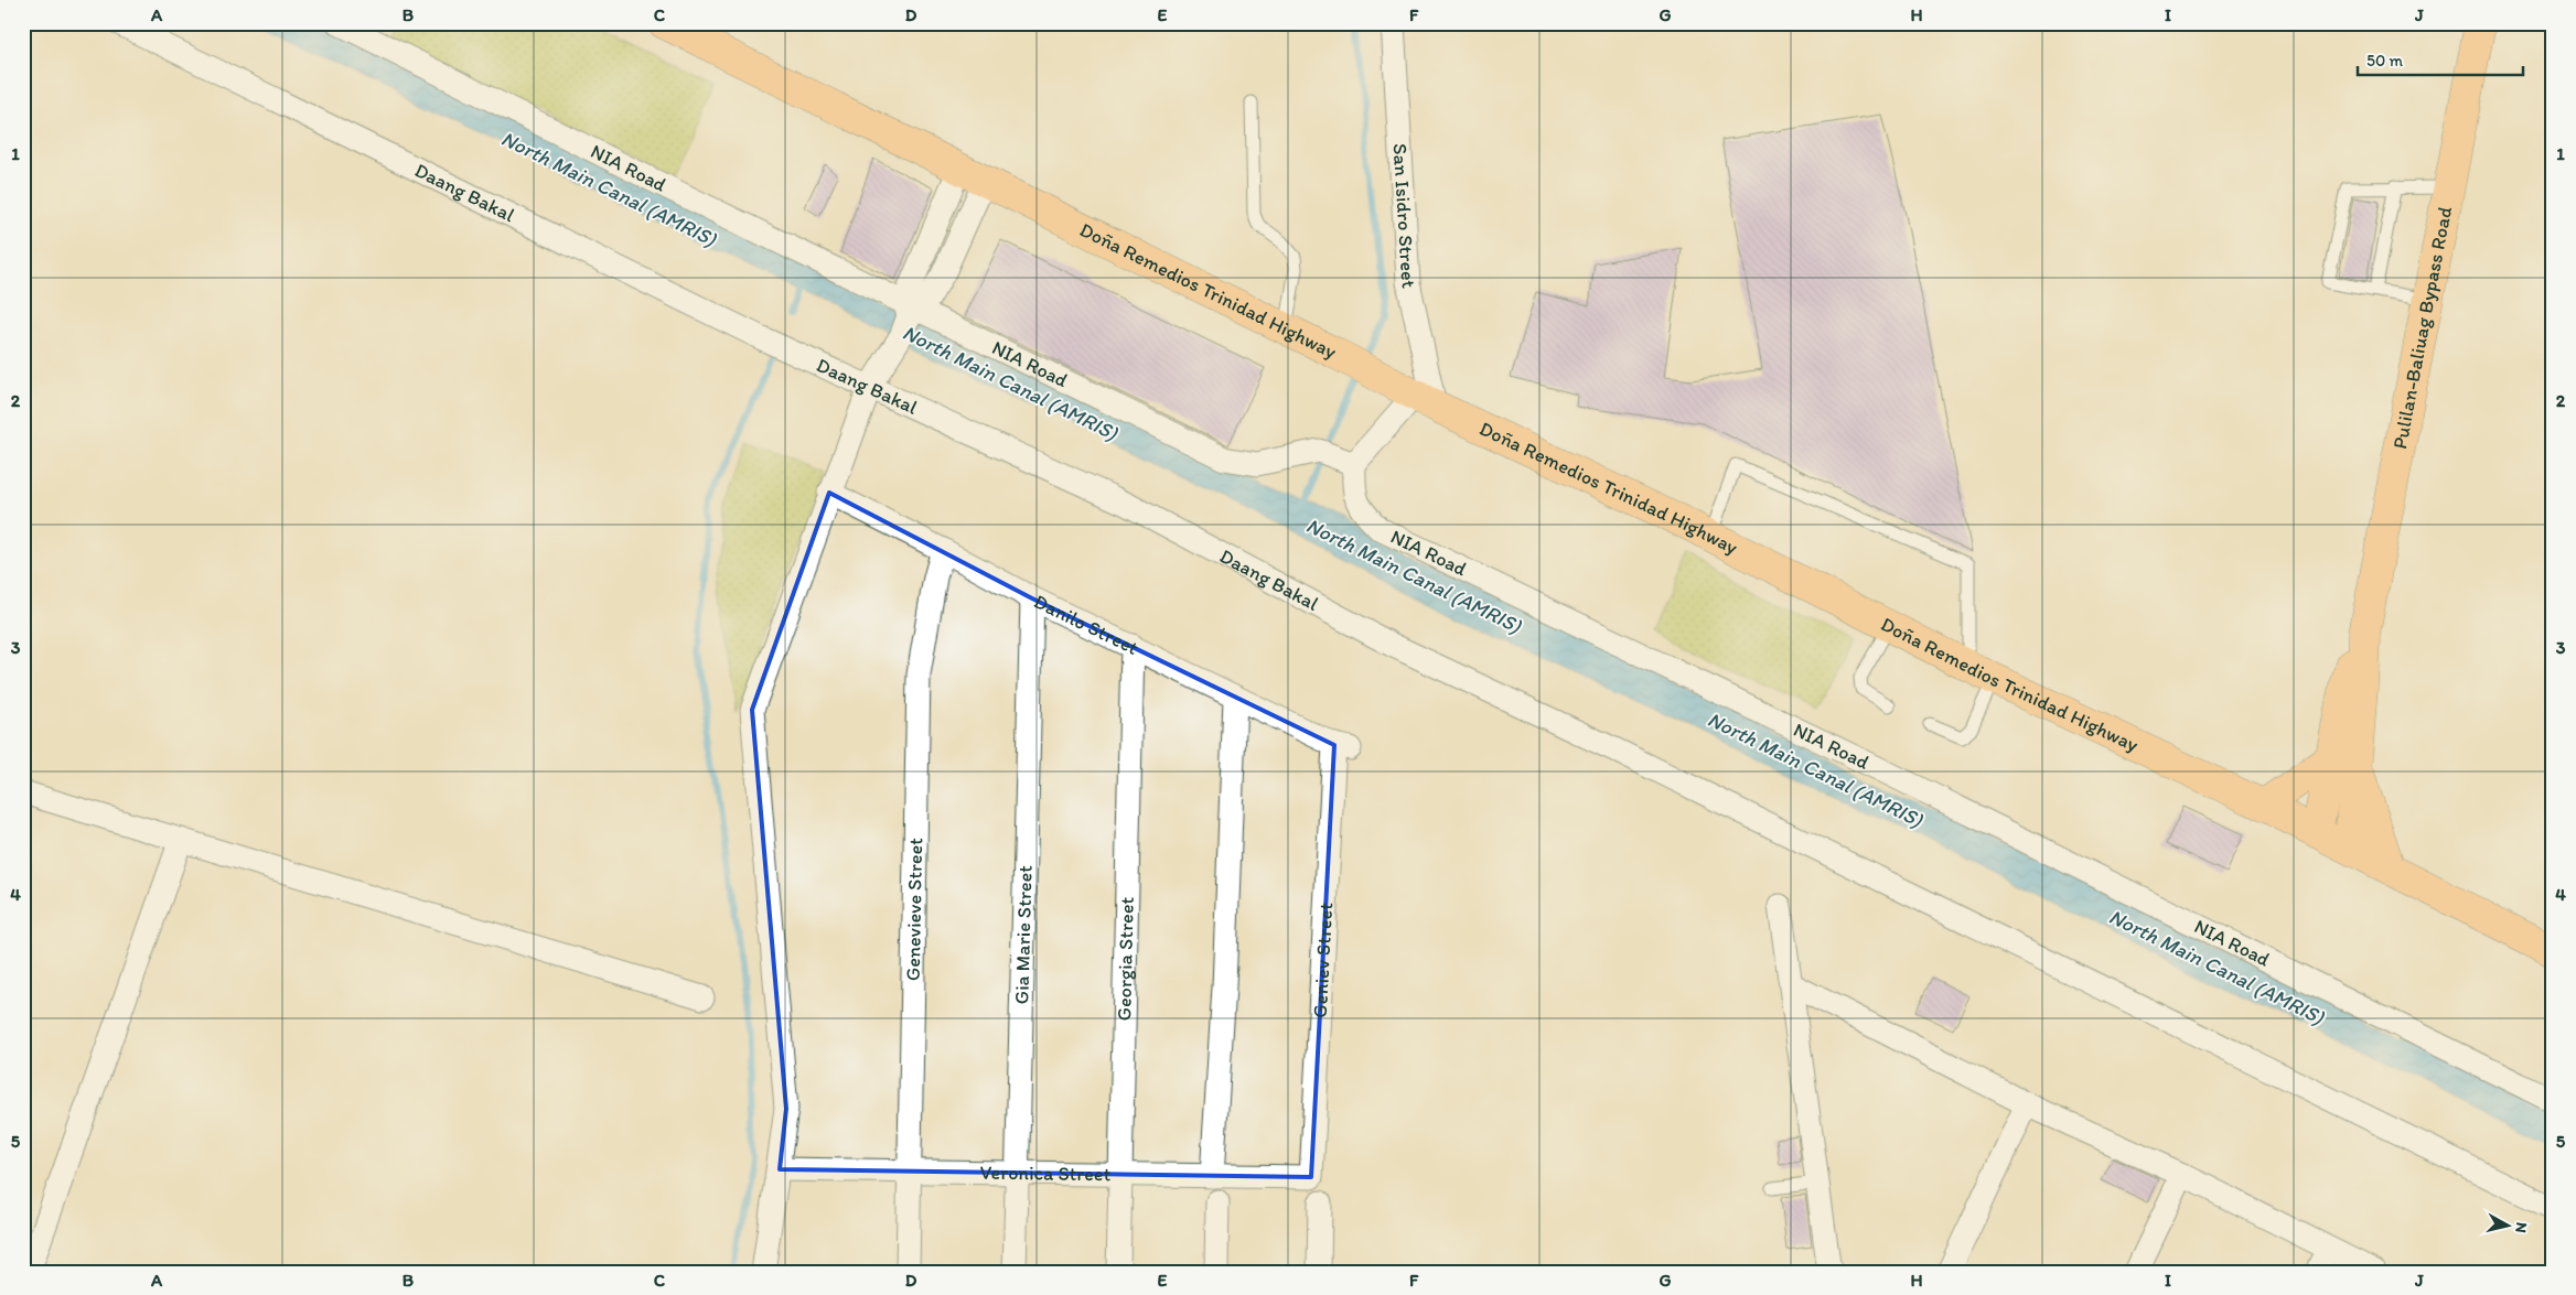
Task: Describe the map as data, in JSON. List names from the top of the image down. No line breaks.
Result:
{"streets":{"main road":["Doña Remedios Trinidad Highway","Pulilan-Baliuag Bypass Road"],"street":["NIA Road","Daang Bakal","San Isidro Street","Danilo Street","Genevieve Street","Gia Marie Street","Georgia Street","Geniev Street","Veronica Street"]},"crossings":[["San Isidro Street","Doña Remedios Trinidad Highway"],["Doña Remedios Trinidad Highway","Pulilan-Baliuag Bypass Road"],["Danilo Street","Genevieve Street"],["Danilo Street","Gia Marie Street"],["Danilo Street","Georgia Street"],["Danilo Street","Geniev Street"],["Genevieve Street","Veronica Street"],["Gia Marie Street","Veronica Street"],["Georgia Street","Veronica Street"],["Geniev Street","Veronica Street"]],"water":["North Main Canal (AMRIS)"],"scale_bar":"50 m","north":"right","grid":{"columns":["A","B","C","D","E","F","G","H","I","J"],"rows":["1","2","3","4","5"]}}
